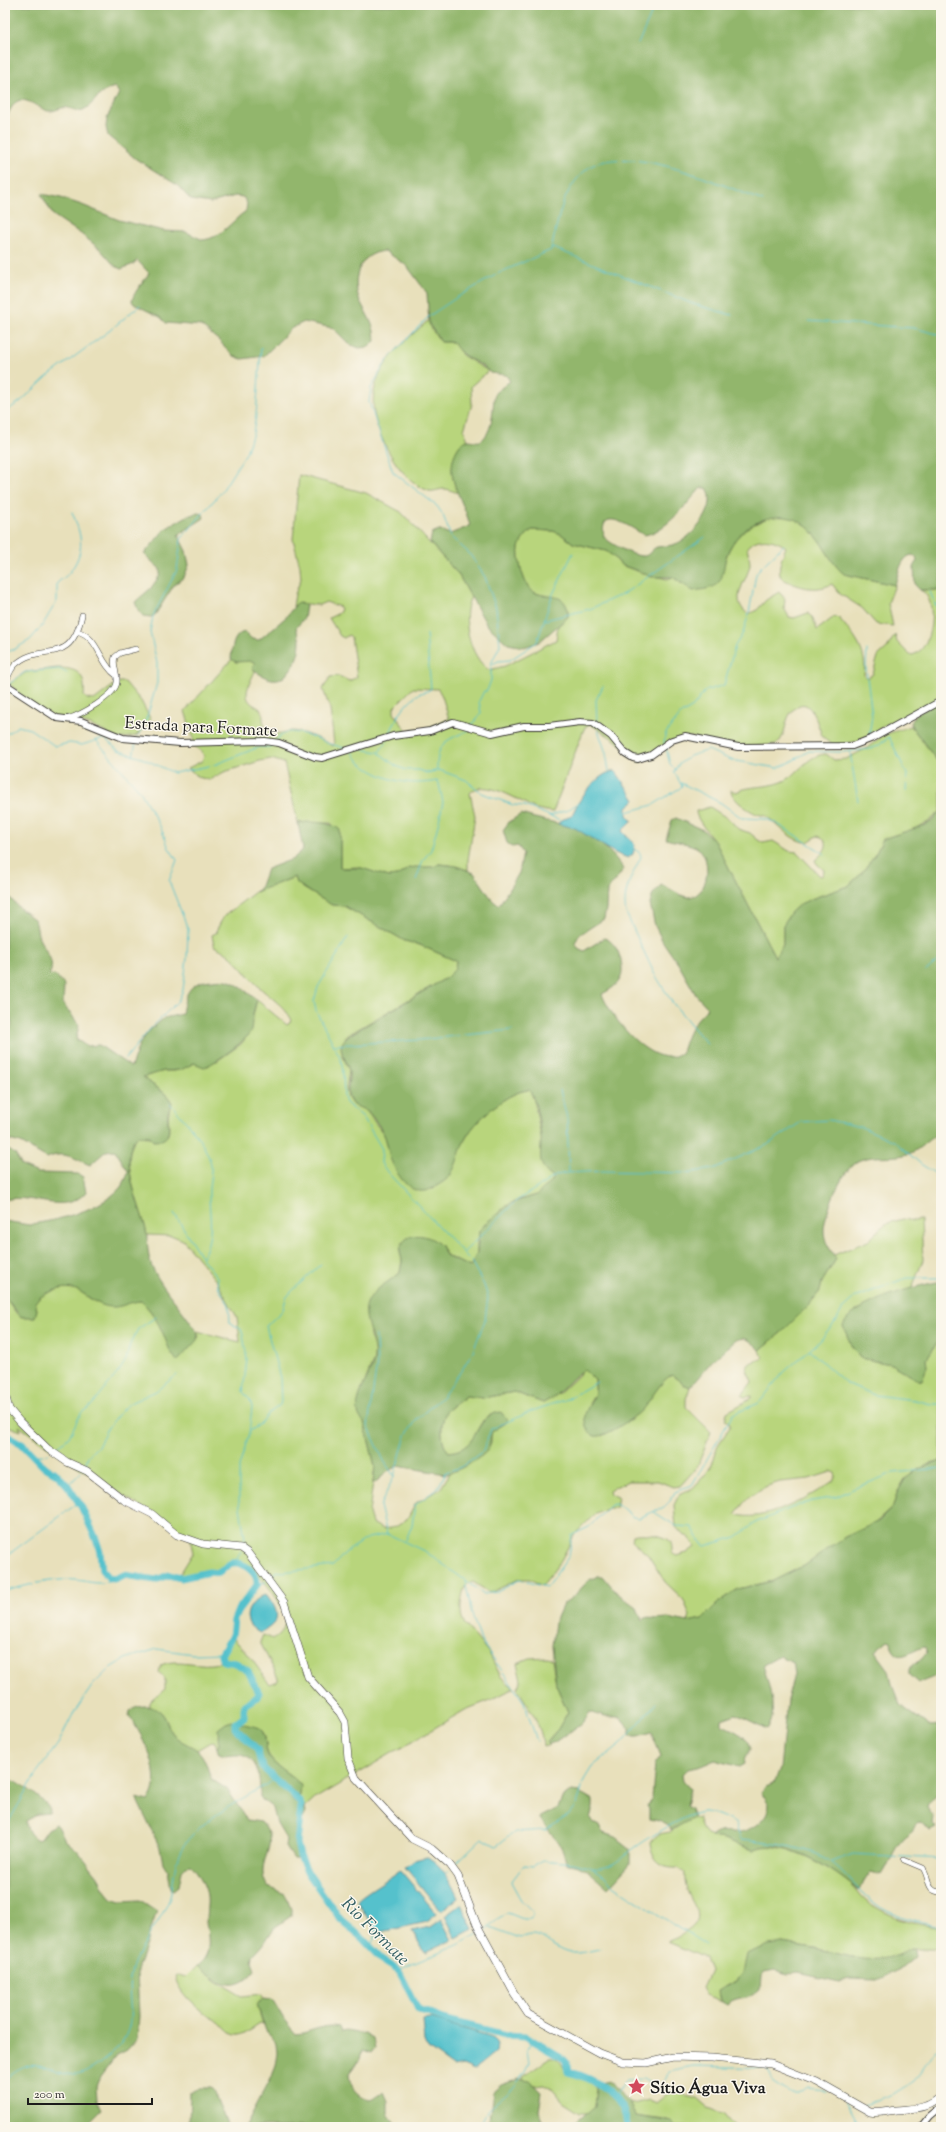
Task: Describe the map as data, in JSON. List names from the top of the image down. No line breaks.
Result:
{"streets":{"street":["Estrada para Formate"]},"water":["Rio Formate"],"places":{"place":["Sítio Água Viva"]},"scale_bar":"200 m"}
